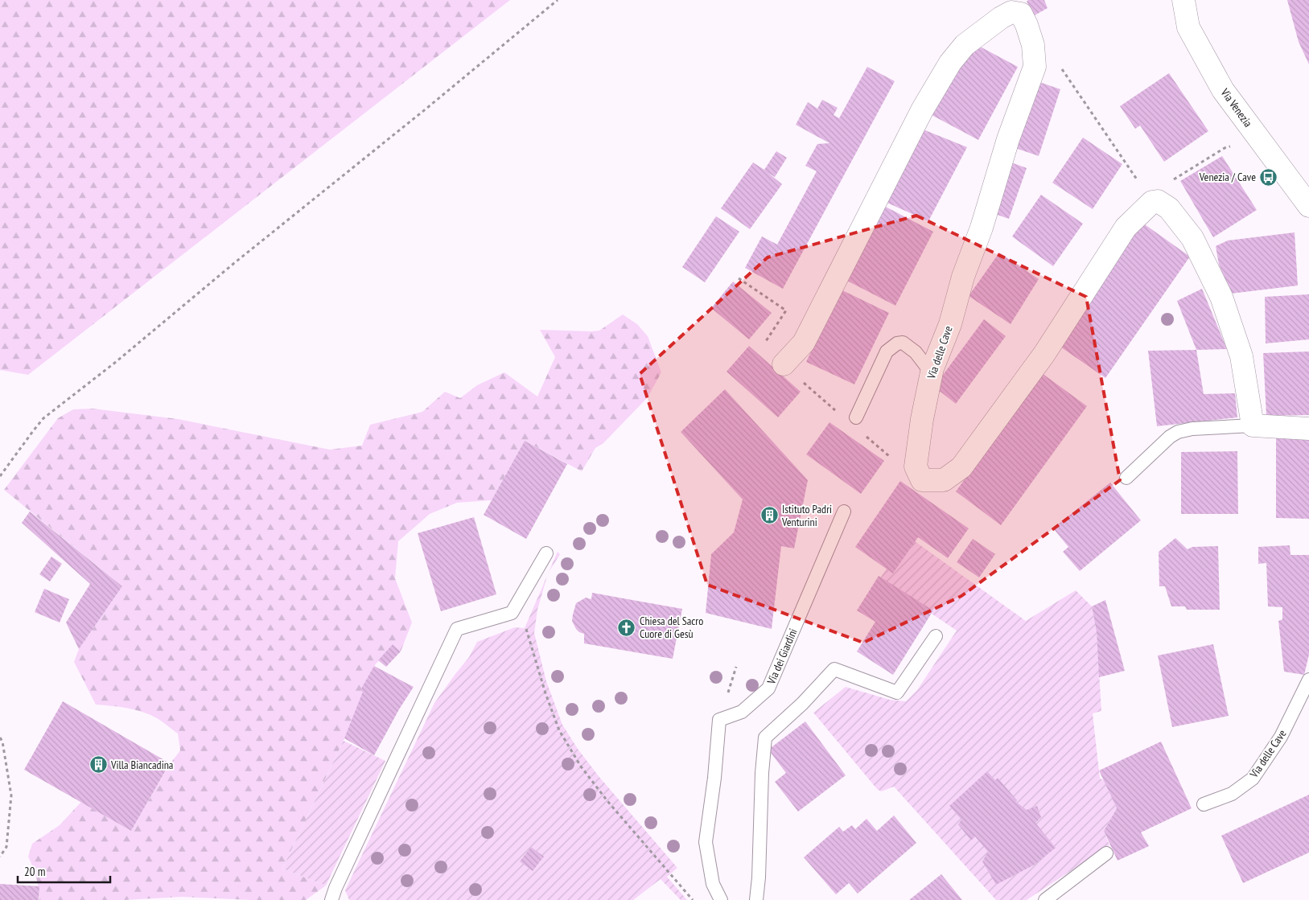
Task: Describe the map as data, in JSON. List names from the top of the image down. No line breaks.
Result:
{"streets":{"street":["Via Venezia","Via delle Cave"],"lane":["Via dei Giardini"]},"places":{"bus stop":["Venezia / Cave"],"building":["Istituto Padri Venturini","Villa Biancadina"],"church":["Chiesa del Sacro Cuore di Gesù"]},"scale_bar":"20 m"}
